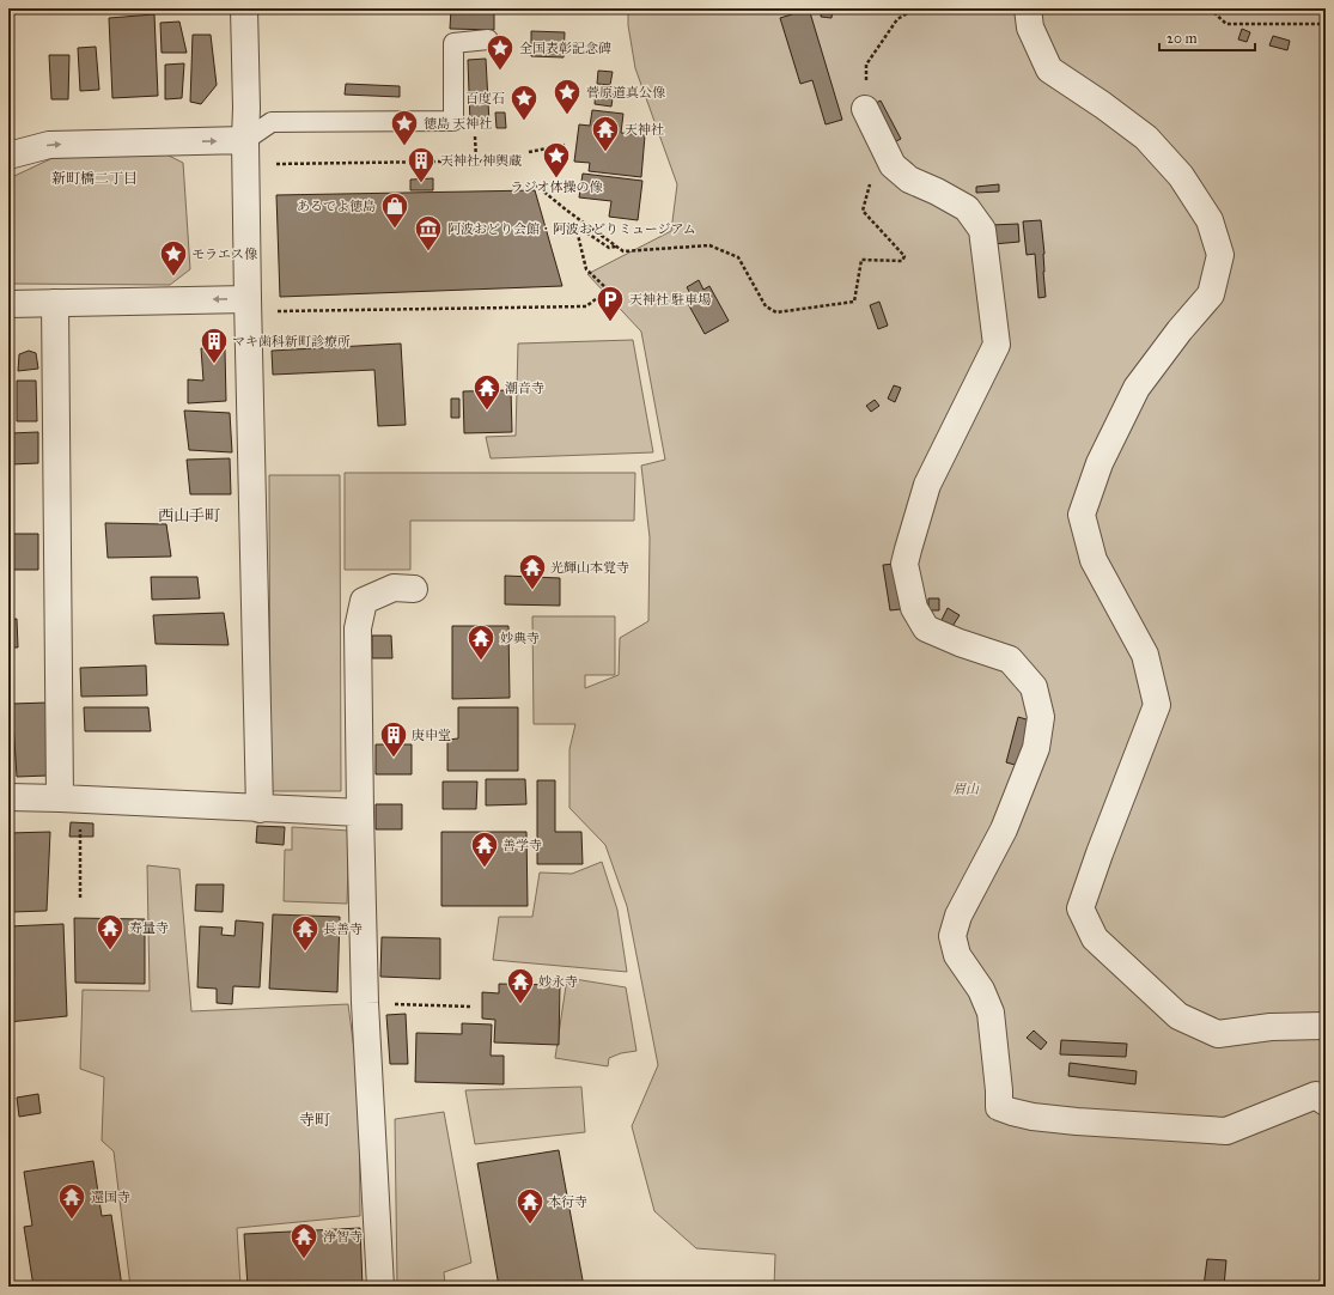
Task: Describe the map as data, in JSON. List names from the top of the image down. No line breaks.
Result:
{"districts":["新町橋二丁目","西山手町","寺町"],"parks":["眉山"],"places":{"place":["全国表彰記念碑","菅原道真公像","百度石","徳島 天神社","ラジオ体操の像","モラエス像"],"temple":["天神社","潮音寺","光輝山本覚寺","妙典寺","善学寺","寿量寺","長善寺","妙永寺","還国寺","本行寺","浄智寺"],"building":["天神社 神輿蔵","マキ歯科新町診療所","庚申堂"],"shop":["あるでよ徳島"],"museum":["阿波おどり会館・阿波おどりミュージアム"],"parking":["天神社 駐車場"]},"scale_bar":"20 m"}
